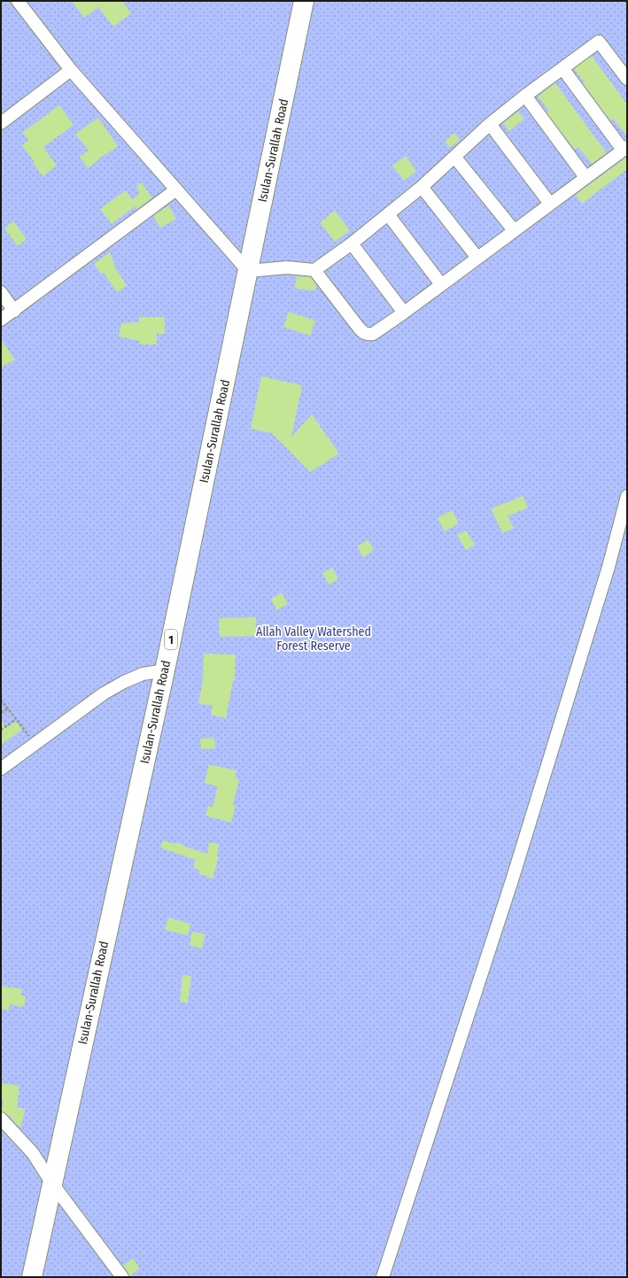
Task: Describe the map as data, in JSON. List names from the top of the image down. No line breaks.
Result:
{"streets":{"highway":["Isulan-Surallah Road","1"]},"parks":["Allah Valley Watershed Forest Reserve"]}
